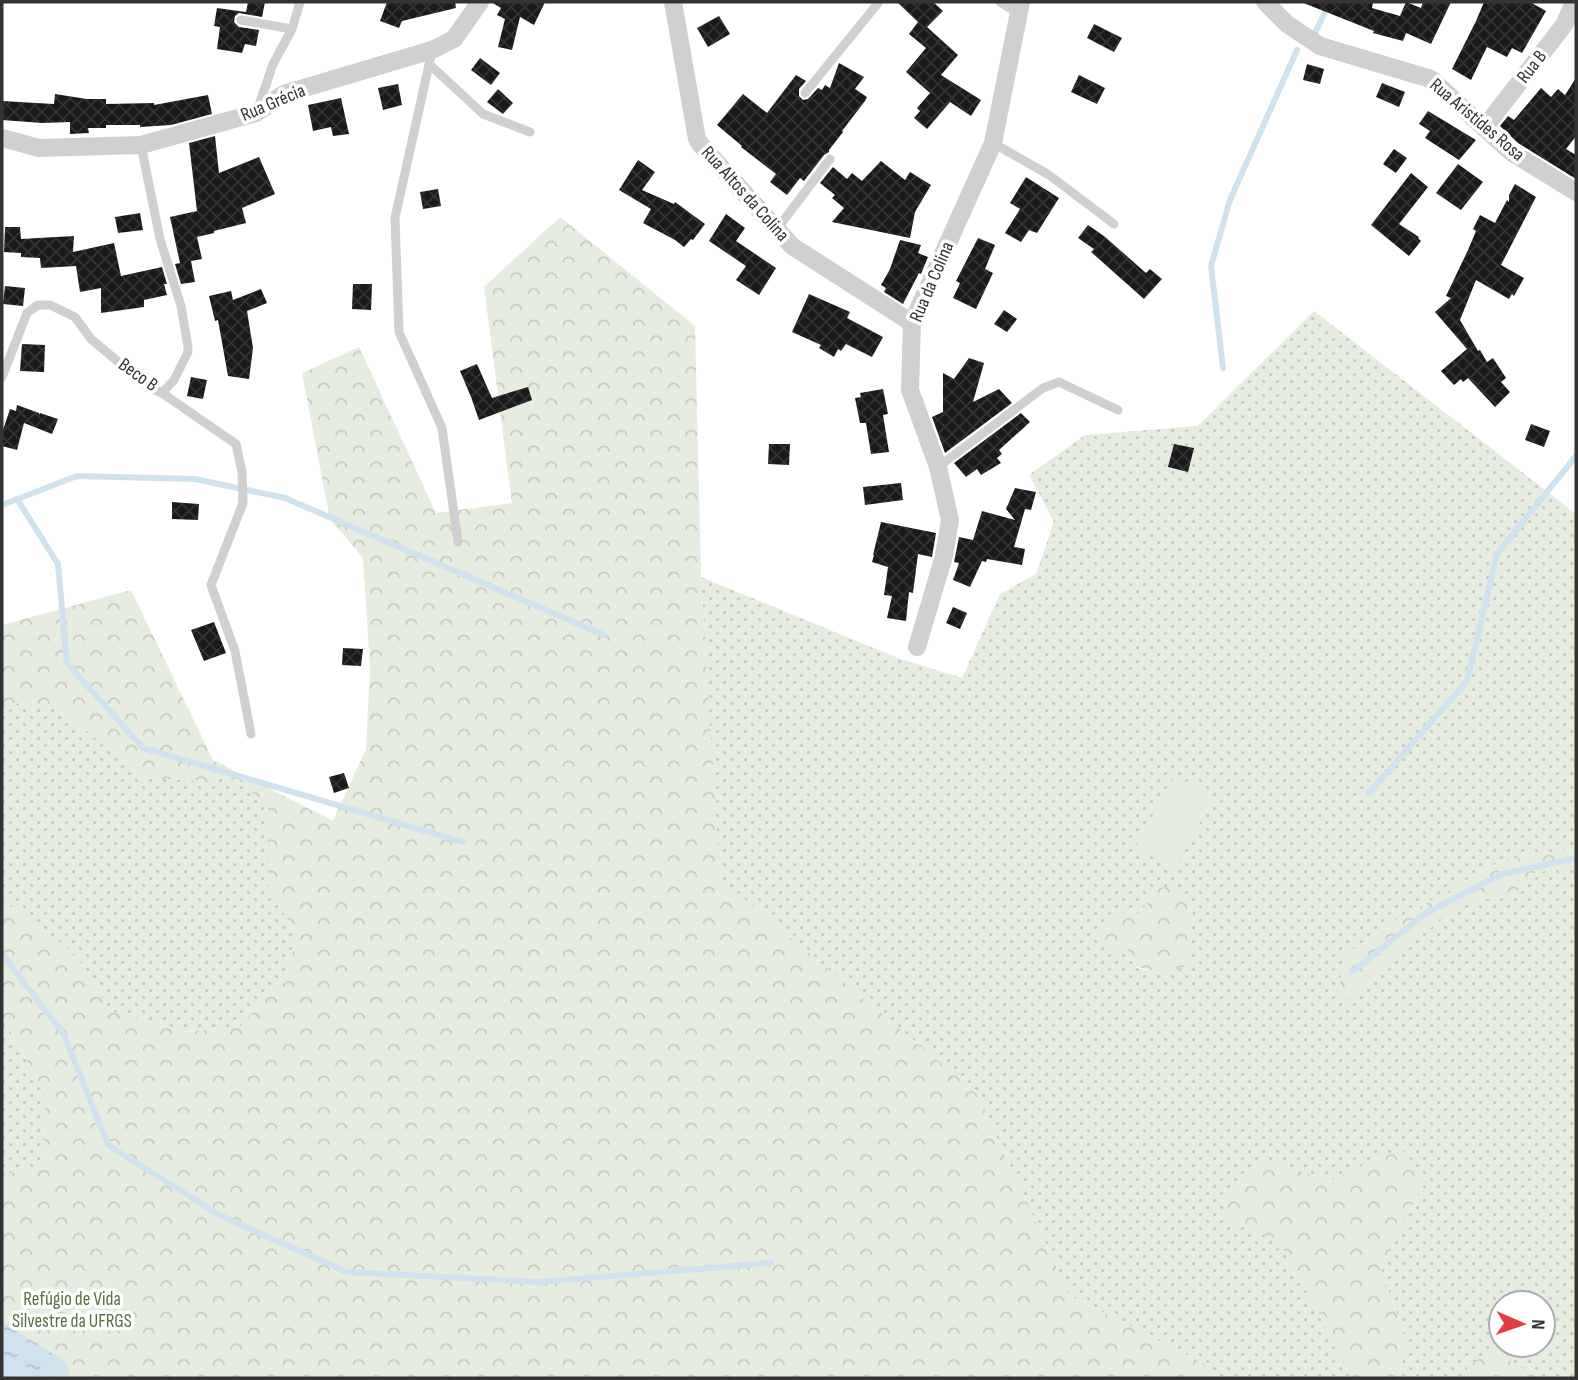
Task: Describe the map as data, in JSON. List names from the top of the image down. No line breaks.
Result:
{"streets":{"street":["Rua B","Rua Grécia","Rua Aristides Rosa","Rua Altos da Colina","Rua da Colina"],"lane":["Beco B"]},"crossings":[["Rua B","Rua Aristides Rosa"],["Rua Grécia","Beco B"],["Rua Altos da Colina","Rua da Colina"]],"parks":["Refúgio de Vida Silvestre da UFRGS"],"north":"right"}
